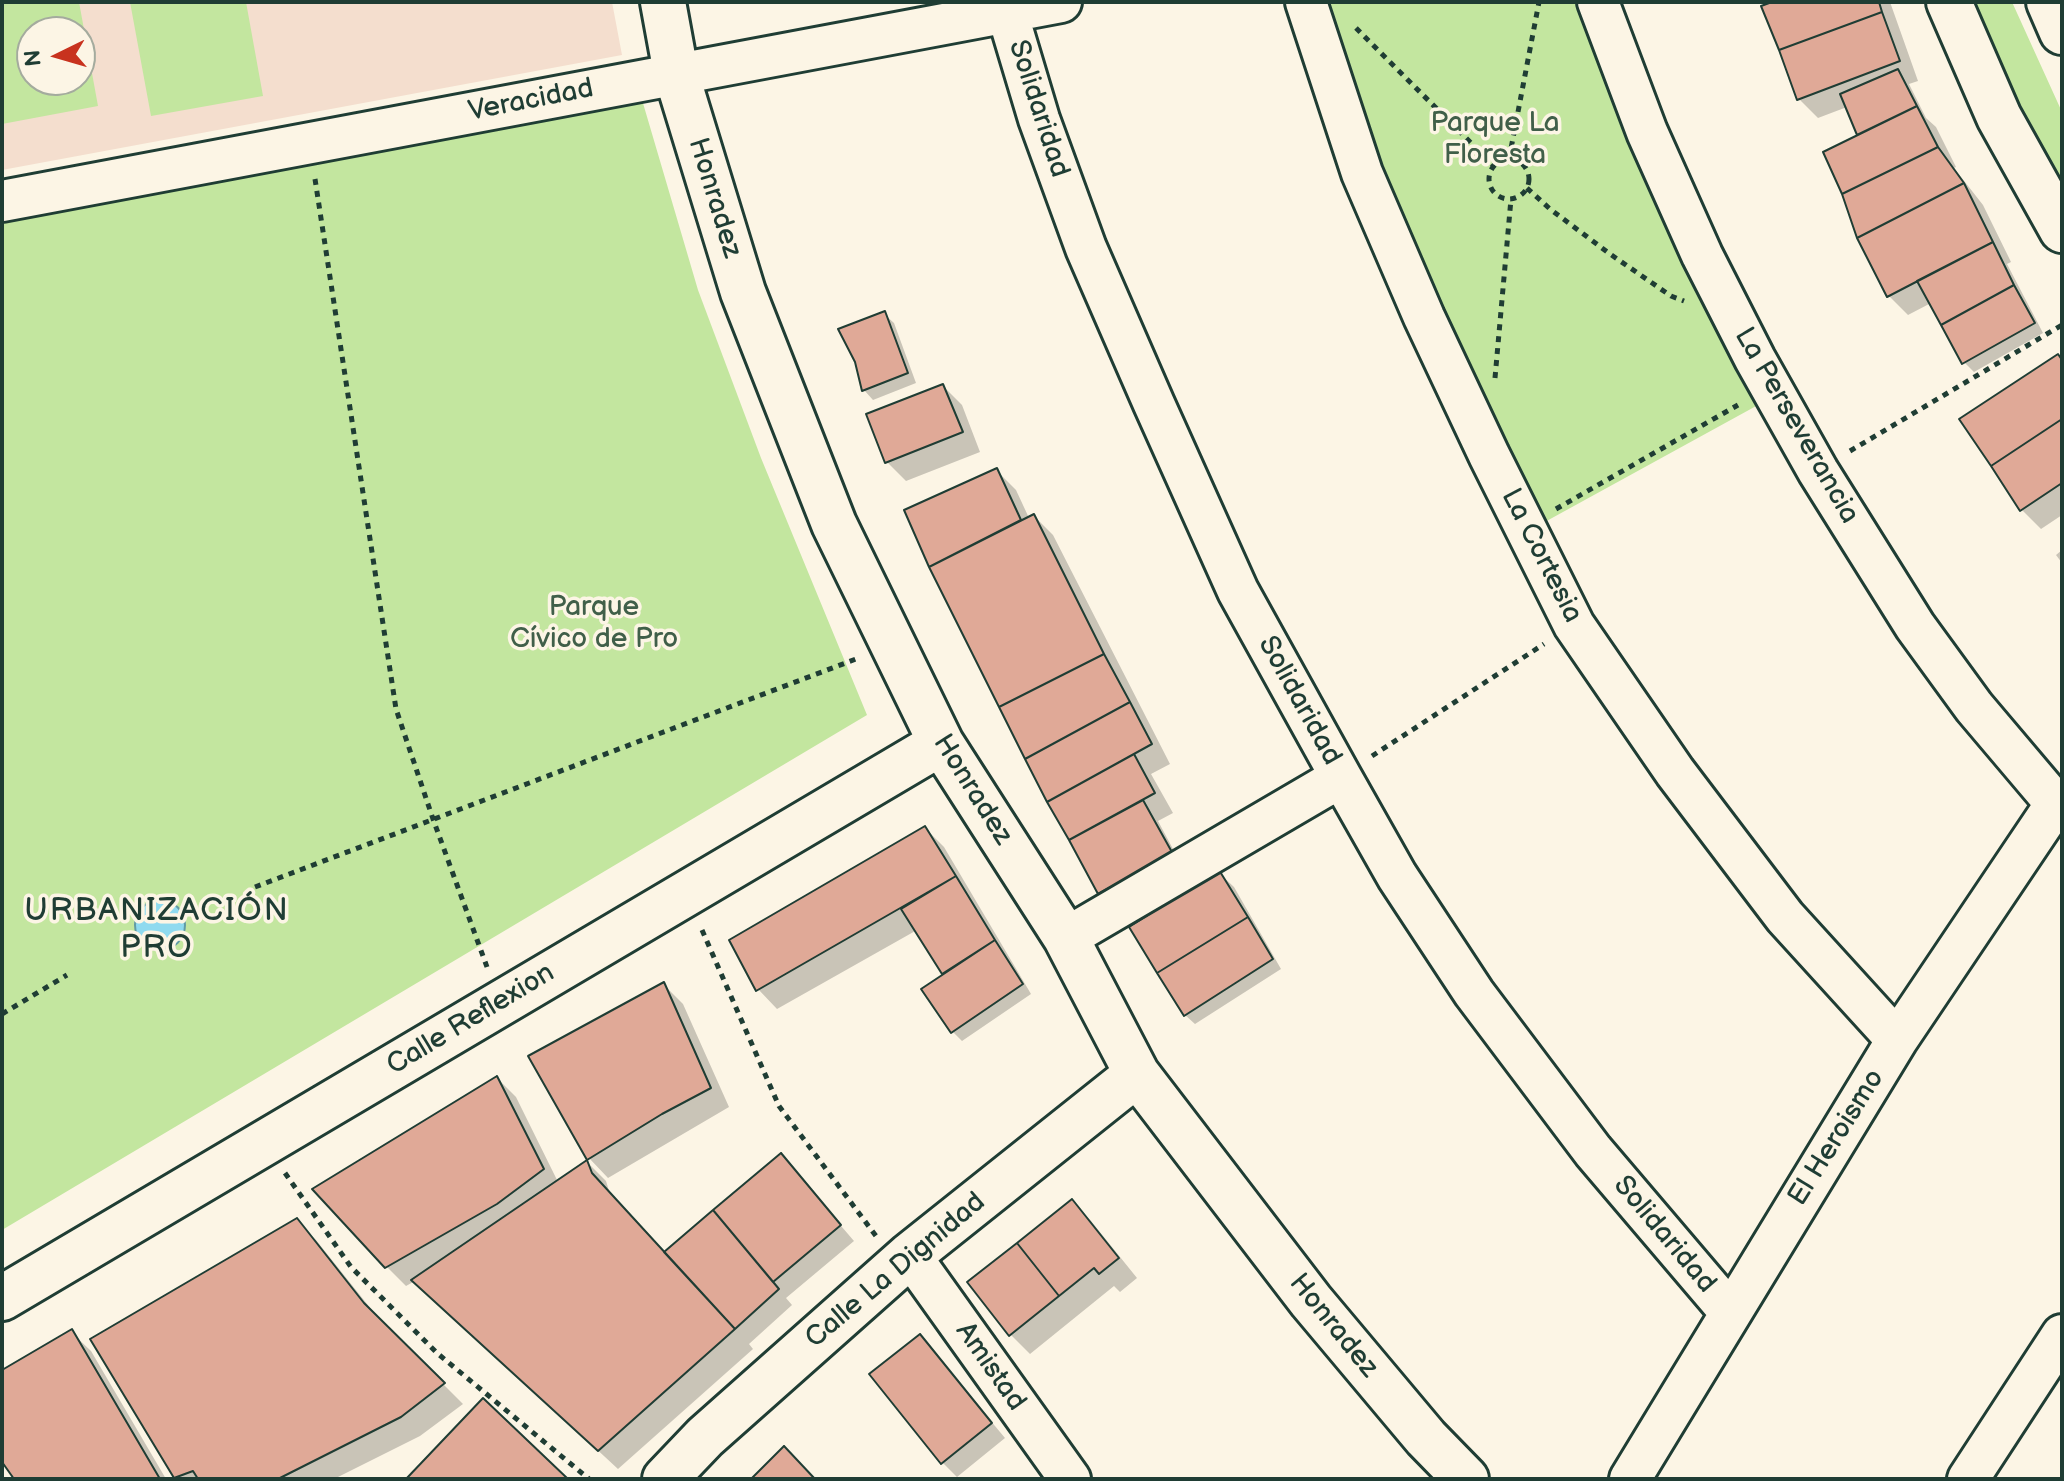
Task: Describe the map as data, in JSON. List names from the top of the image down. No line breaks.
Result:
{"streets":{"street":["Veracidad","Solidaridad","Honradez","La Perseverancia","La Cortesia","Calle Reflexion","El Heroismo","Calle La Dignidad","Amistad"]},"crossings":[["Veracidad","Solidaridad"],["Veracidad","Honradez"],["Solidaridad","El Heroismo"],["Honradez","Calle Reflexion"],["Honradez","Calle La Dignidad"],["La Perseverancia","El Heroismo"],["La Cortesia","El Heroismo"],["Calle La Dignidad","Amistad"]],"districts":["URBANIZACIÓN PRO"],"parks":["Parque La Floresta","Parque Cívico de Pro"],"north":"left"}
